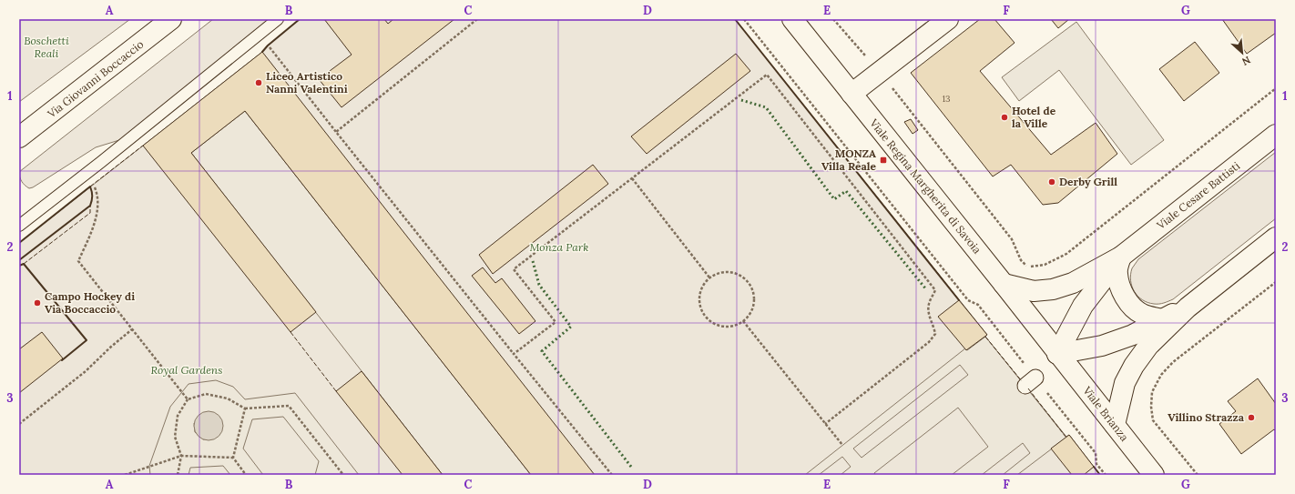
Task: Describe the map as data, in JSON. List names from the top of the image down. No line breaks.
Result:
{"streets":{"main road":["Via Giovanni Boccaccio","Viale Regina Margherita di Savoia","Viale Cesare Battisti","Viale Brianza"]},"crossings":[["Viale Regina Margherita di Savoia","Viale Cesare Battisti"],["Viale Regina Margherita di Savoia","Viale Brianza"],["Viale Cesare Battisti","Viale Brianza"]],"parks":["Boschetti Reali","Monza Park","Royal Gardens"],"places":{"other":["Liceo Artistico Nanni Valentini","Hotel de la Ville","Derby Grill","Campo Hockey di Via Boccaccio","Villino Strazza"],"transit":["MONZA Villa Reale"]},"house_numbers":["13"],"north":"bottom right","grid":{"columns":["A","B","C","D","E","F","G"],"rows":["1","2","3"]}}
